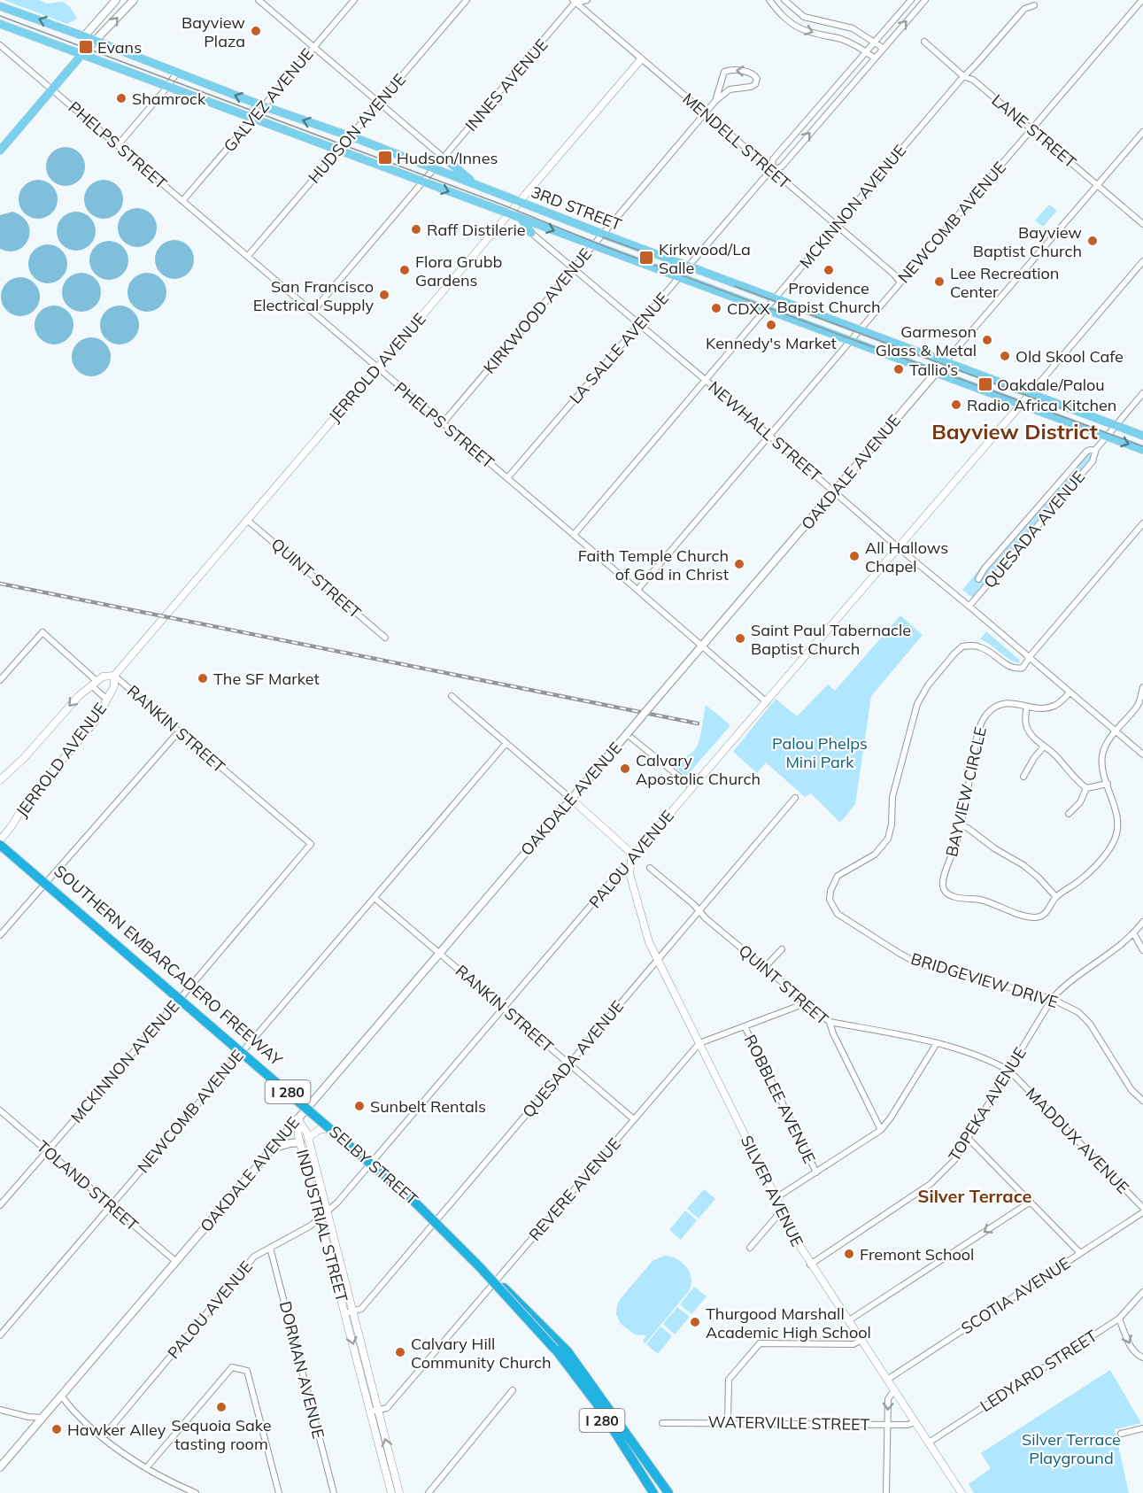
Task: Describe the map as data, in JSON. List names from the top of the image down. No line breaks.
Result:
{"streets":{"highway":["SOUTHERN EMBARCADERO FREEWAY","I 280"],"main road":["3RD STREET","OAKDALE AVENUE"],"street":["INNES AVENUE","GALVEZ AVENUE","HUDSON AVENUE","LANE STREET","MENDELL STREET","PHELPS STREET","MCKINNON AVENUE","NEWCOMB AVENUE","KIRKWOOD AVENUE","LA SALLE AVENUE","JERROLD AVENUE","NEWHALL STREET","QUESADA AVENUE","QUINT STREET","RANKIN STREET","BAYVIEW CIRCLE","PALOU AVENUE","BRIDGEVIEW DRIVE","ROBBLEE AVENUE","TOPEKA AVENUE","MADDUX AVENUE","SELBY STREET","TOLAND STREET","REVERE AVENUE","SILVER AVENUE","INDUSTRIAL STREET","SCOTIA AVENUE","DORMAN AVENUE","LEDYARD STREET","WATERVILLE STREET"]},"crossings":[["INNES AVENUE","MENDELL STREET"],["INNES AVENUE","PHELPS STREET"],["INNES AVENUE","3RD STREET"],["GALVEZ AVENUE","PHELPS STREET"],["GALVEZ AVENUE","3RD STREET"],["HUDSON AVENUE","PHELPS STREET"],["HUDSON AVENUE","3RD STREET"],["LANE STREET","MCKINNON AVENUE"],["LANE STREET","NEWCOMB AVENUE"],["LANE STREET","OAKDALE AVENUE"],["MENDELL STREET","MCKINNON AVENUE"],["MENDELL STREET","NEWCOMB AVENUE"],["MENDELL STREET","KIRKWOOD AVENUE"],["MENDELL STREET","LA SALLE AVENUE"],["MENDELL STREET","JERROLD AVENUE"],["PHELPS STREET","MCKINNON AVENUE"],["PHELPS STREET","NEWCOMB AVENUE"],["PHELPS STREET","KIRKWOOD AVENUE"],["PHELPS STREET","LA SALLE AVENUE"],["PHELPS STREET","JERROLD AVENUE"],["PHELPS STREET","OAKDALE AVENUE"],["PHELPS STREET","PALOU AVENUE"],["MCKINNON AVENUE","3RD STREET"],["MCKINNON AVENUE","NEWHALL STREET"],["MCKINNON AVENUE","RANKIN STREET"],["MCKINNON AVENUE","SELBY STREET"],["MCKINNON AVENUE","TOLAND STREET"],["3RD STREET","NEWCOMB AVENUE"],["3RD STREET","KIRKWOOD AVENUE"],["3RD STREET","LA SALLE AVENUE"],["3RD STREET","JERROLD AVENUE"],["3RD STREET","OAKDALE AVENUE"],["3RD STREET","QUESADA AVENUE"],["3RD STREET","PALOU AVENUE"],["NEWCOMB AVENUE","NEWHALL STREET"],["NEWCOMB AVENUE","RANKIN STREET"],["NEWCOMB AVENUE","SELBY STREET"],["NEWCOMB AVENUE","TOLAND STREET"],["KIRKWOOD AVENUE","NEWHALL STREET"],["LA SALLE AVENUE","NEWHALL STREET"],["JERROLD AVENUE","QUINT STREET"],["JERROLD AVENUE","RANKIN STREET"],["JERROLD AVENUE","SOUTHERN EMBARCADERO FREEWAY"],["NEWHALL STREET","OAKDALE AVENUE"],["NEWHALL STREET","QUESADA AVENUE"],["NEWHALL STREET","BAYVIEW CIRCLE"],["NEWHALL STREET","PALOU AVENUE"],["NEWHALL STREET","BRIDGEVIEW DRIVE"],["OAKDALE AVENUE","RANKIN STREET"],["OAKDALE AVENUE","SELBY STREET"],["OAKDALE AVENUE","TOLAND STREET"],["OAKDALE AVENUE","INDUSTRIAL STREET"],["QUESADA AVENUE","QUINT STREET"],["QUESADA AVENUE","RANKIN STREET"],["QUESADA AVENUE","SELBY STREET"],["QUESADA AVENUE","SILVER AVENUE"],["QUESADA AVENUE","INDUSTRIAL STREET"],["QUINT STREET","MADDUX AVENUE"],["QUINT STREET","REVERE AVENUE"],["RANKIN STREET","PALOU AVENUE"],["RANKIN STREET","REVERE AVENUE"],["PALOU AVENUE","SELBY STREET"],["PALOU AVENUE","SILVER AVENUE"],["PALOU AVENUE","INDUSTRIAL STREET"],["PALOU AVENUE","DORMAN AVENUE"],["BRIDGEVIEW DRIVE","TOPEKA AVENUE"],["ROBBLEE AVENUE","REVERE AVENUE"],["TOPEKA AVENUE","MADDUX AVENUE"],["TOPEKA AVENUE","SILVER AVENUE"],["SELBY STREET","REVERE AVENUE"],["REVERE AVENUE","SILVER AVENUE"],["REVERE AVENUE","INDUSTRIAL STREET"],["SILVER AVENUE","SCOTIA AVENUE"],["SILVER AVENUE","LEDYARD STREET"],["SILVER AVENUE","WATERVILLE STREET"]],"districts":["Bayview District","Silver Terrace"],"parks":["Palou Phelps Mini Park","Silver Terrace Playground"],"places":{"other":["Bayview Plaza","Shamrock","Raff Distilerie","Bayview Baptist Church","Flora Grubb Gardens","Providence Bapist Church","Lee Recreation Center","San Francisco Electrical Supply","CDXX","Kennedy's Market","Garmeson Glass & Metal","Old Skool Cafe","Tallio’s","Radio Africa Kitchen","All Hallows Chapel","Faith Temple Church of God in Christ","Saint Paul Tabernacle Baptist Church","The SF Market","Calvary Apostolic Church","Sunbelt Rentals","Fremont School","Thurgood Marshall Academic High School","Calvary Hill Community Church","Sequoia Sake tasting room","Hawker Alley"],"transit":["Evans","Hudson/Innes","Kirkwood/La Salle","Oakdale/Palou"]}}
